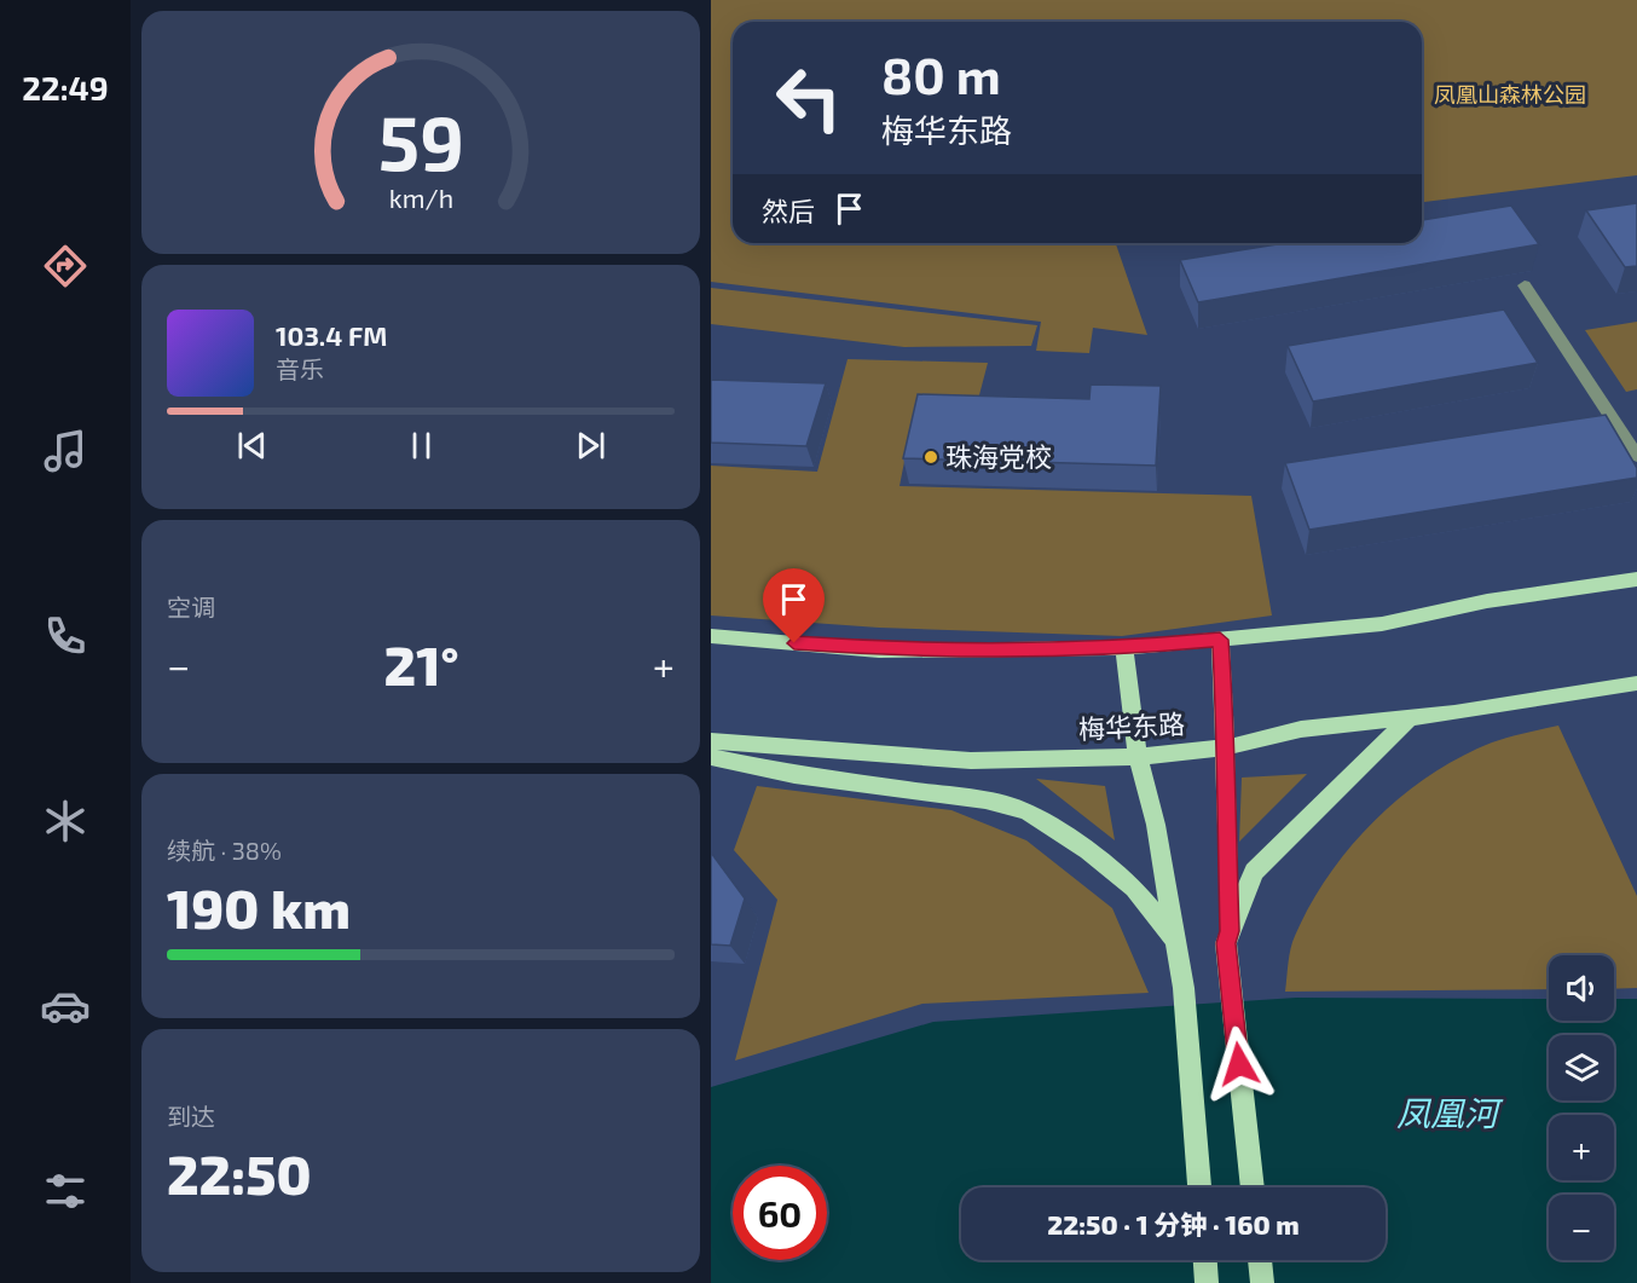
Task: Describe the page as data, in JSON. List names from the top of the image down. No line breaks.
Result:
{"streets":{"main road":["梅华东路"]},"water":["凤凰河"],"parks":["凤凰山森林公园"],"places":["珠海党校"],"page":{"tabs":"22:49","turn":["80 m","梅华东路"],"then":"然后","song":["103.4 FM","音乐"],"tile":["空调",["续航 · 38%","190 km"],["到达","22:50"]],"heat":["−","21°","+"],"map_buttons":["+","−"],"limit":"60","trip":"22:50 · 1 分钟 · 160 m","gauge":["59","km/h"]}}
